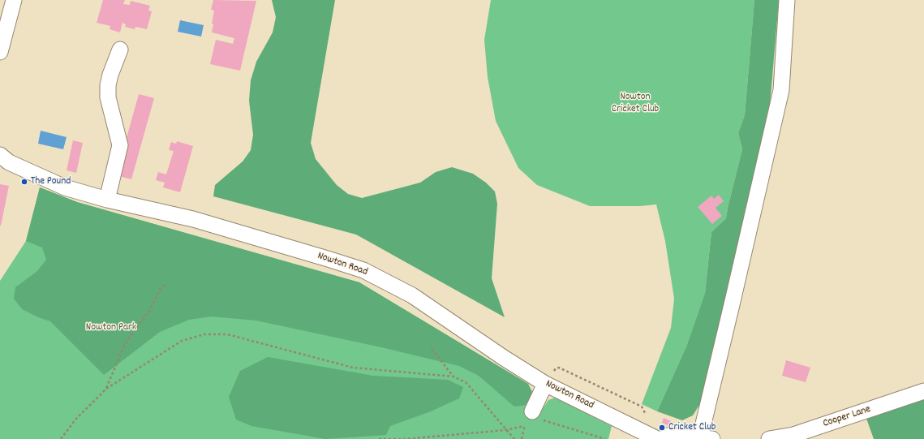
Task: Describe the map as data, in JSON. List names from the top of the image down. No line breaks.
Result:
{"streets":{"street":["Nowton Road","Cooper Lane"]},"parks":["Nowton Cricket Club","Nowton Park"],"places":["The Pound","Cricket Club"]}
